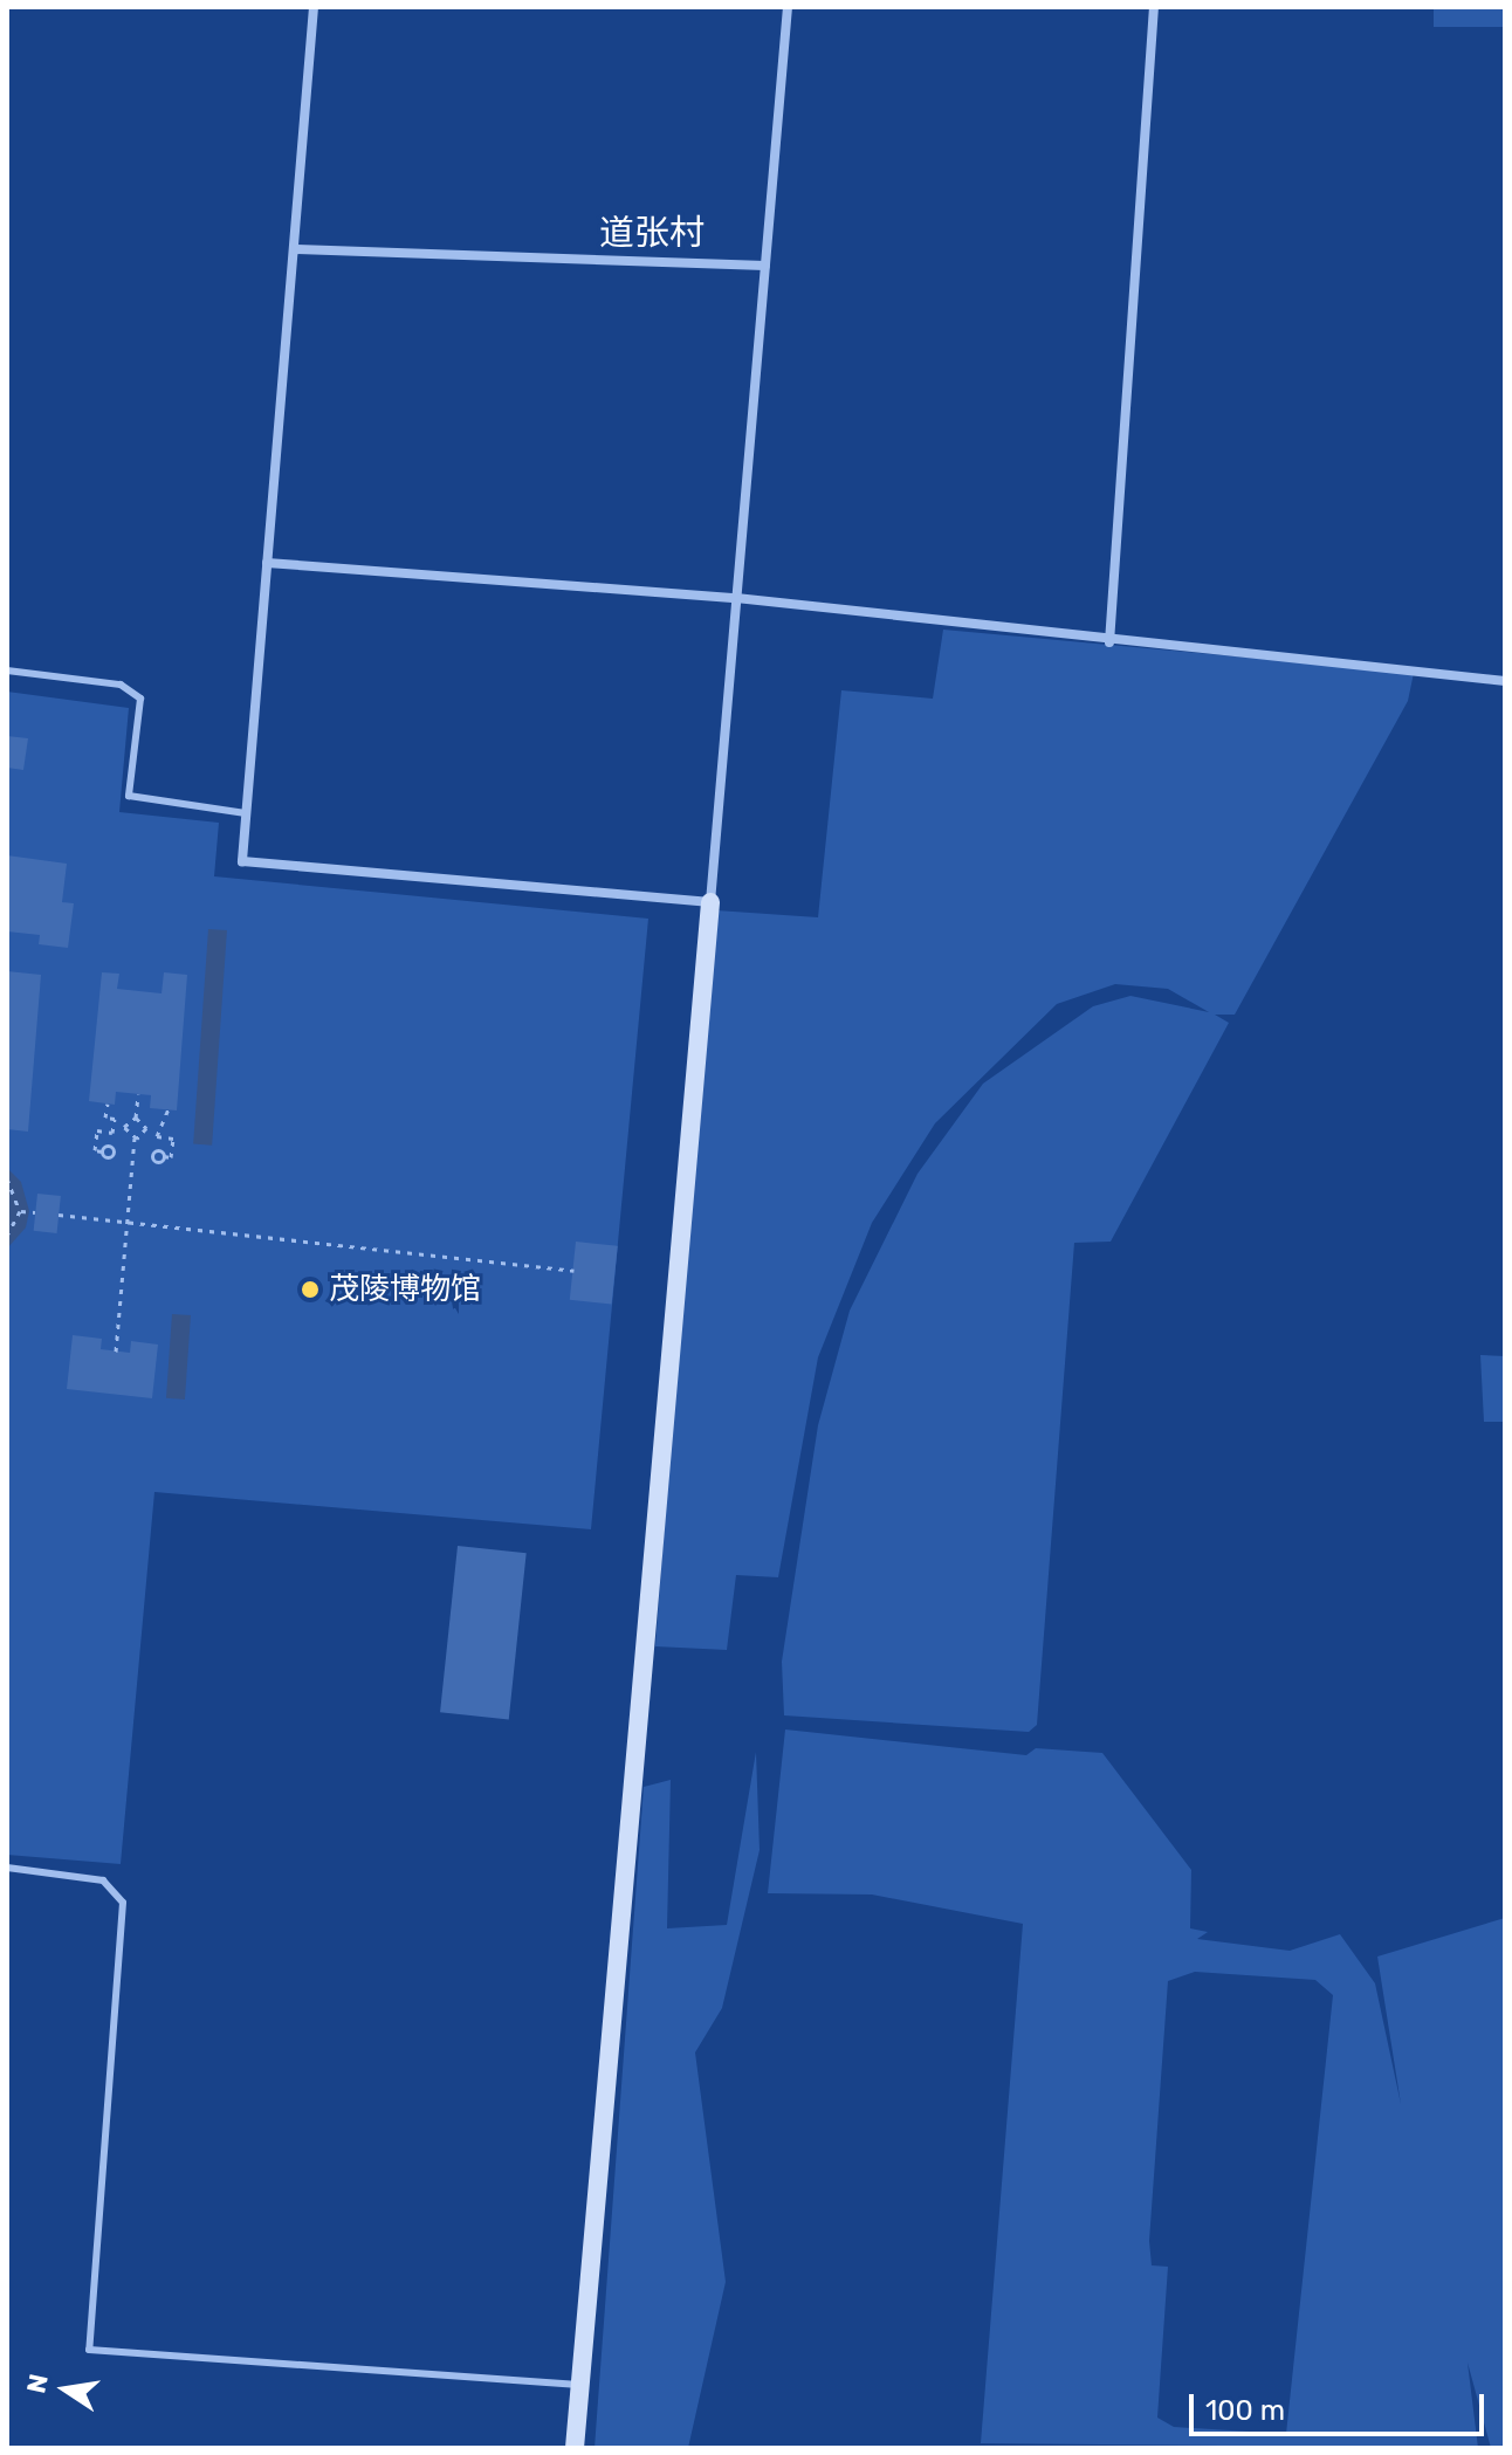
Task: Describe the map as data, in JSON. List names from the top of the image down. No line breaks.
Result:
{"districts":["道张村"],"places":["茂陵博物馆"],"scale_bar":"100 m","north":"left"}
